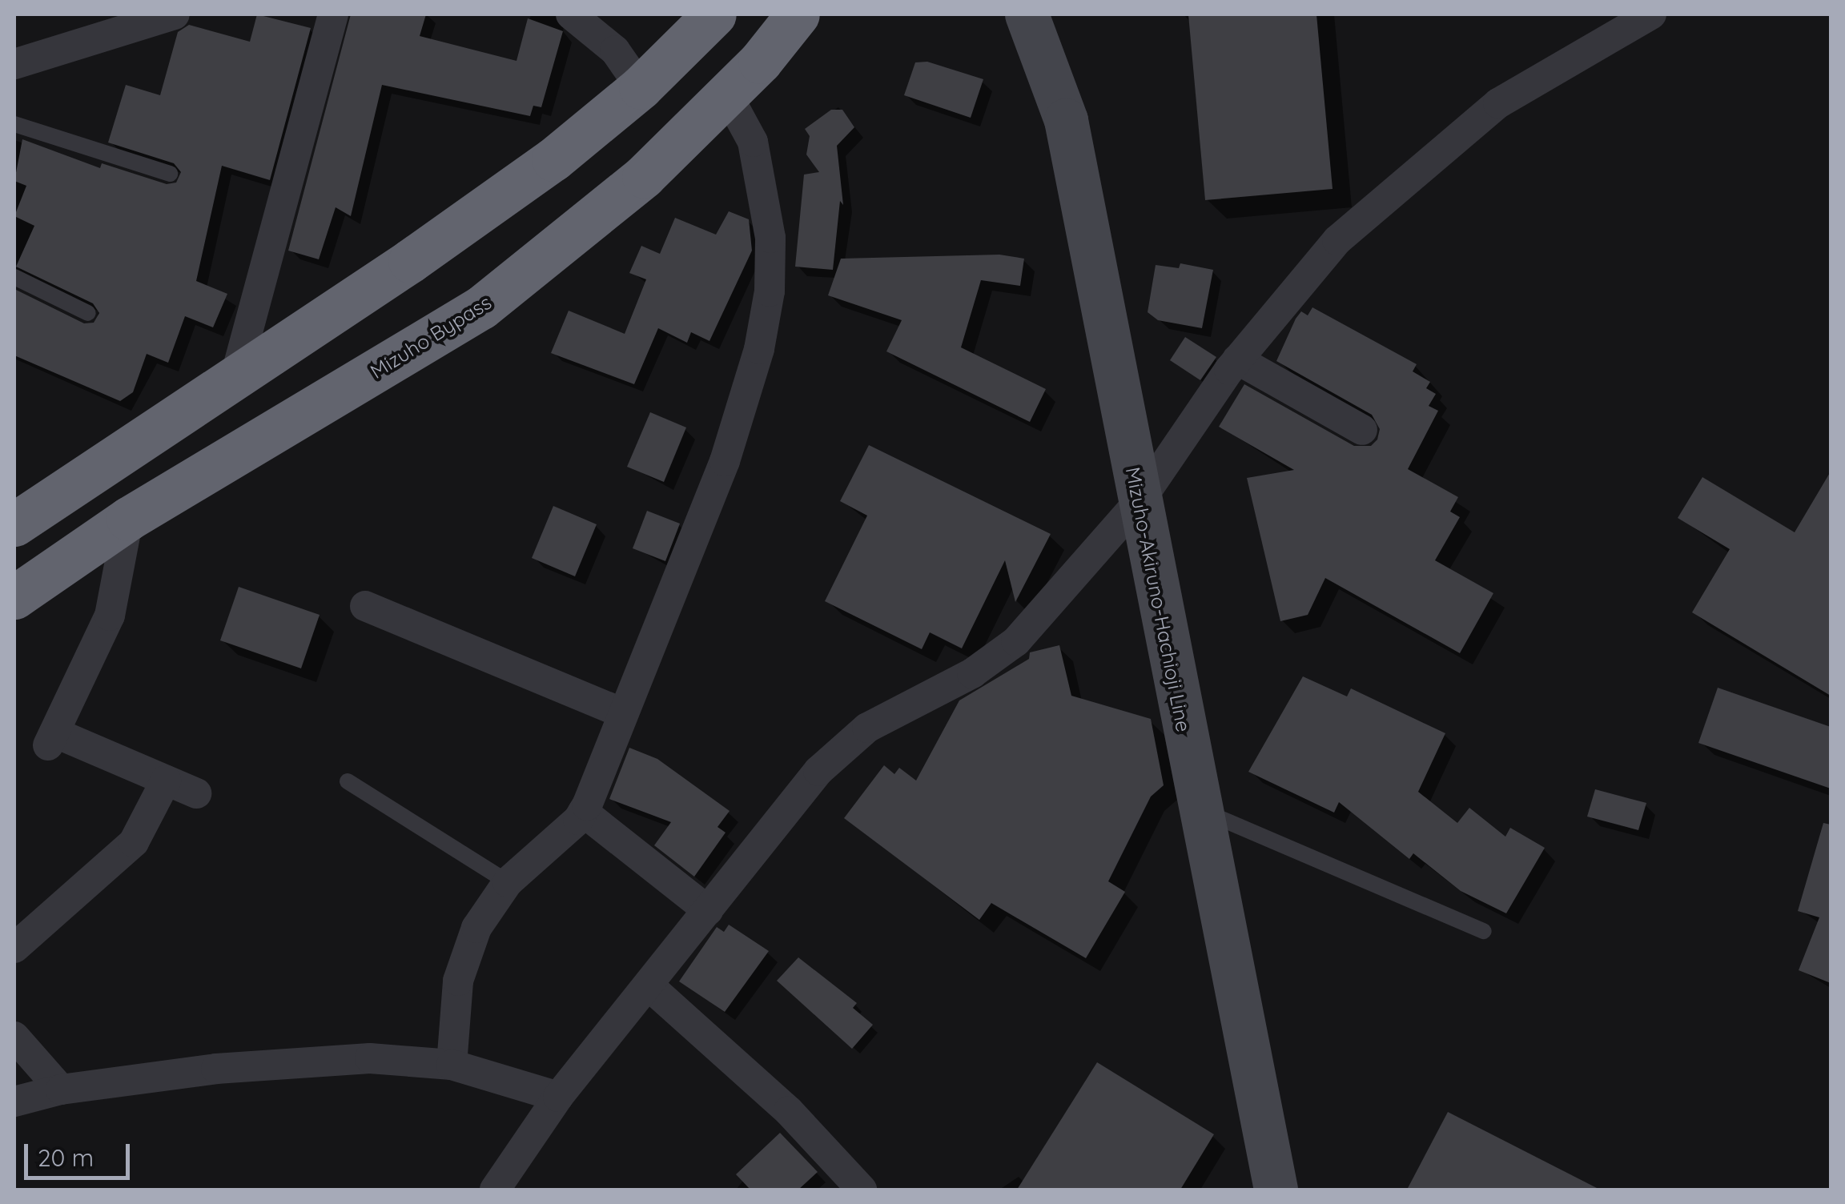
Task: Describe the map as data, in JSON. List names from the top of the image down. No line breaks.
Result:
{"streets":{"highway":["Mizuho Bypass"],"main road":["Mizuho-Akiruno-Hachioji Line"]},"scale_bar":"20 m"}
